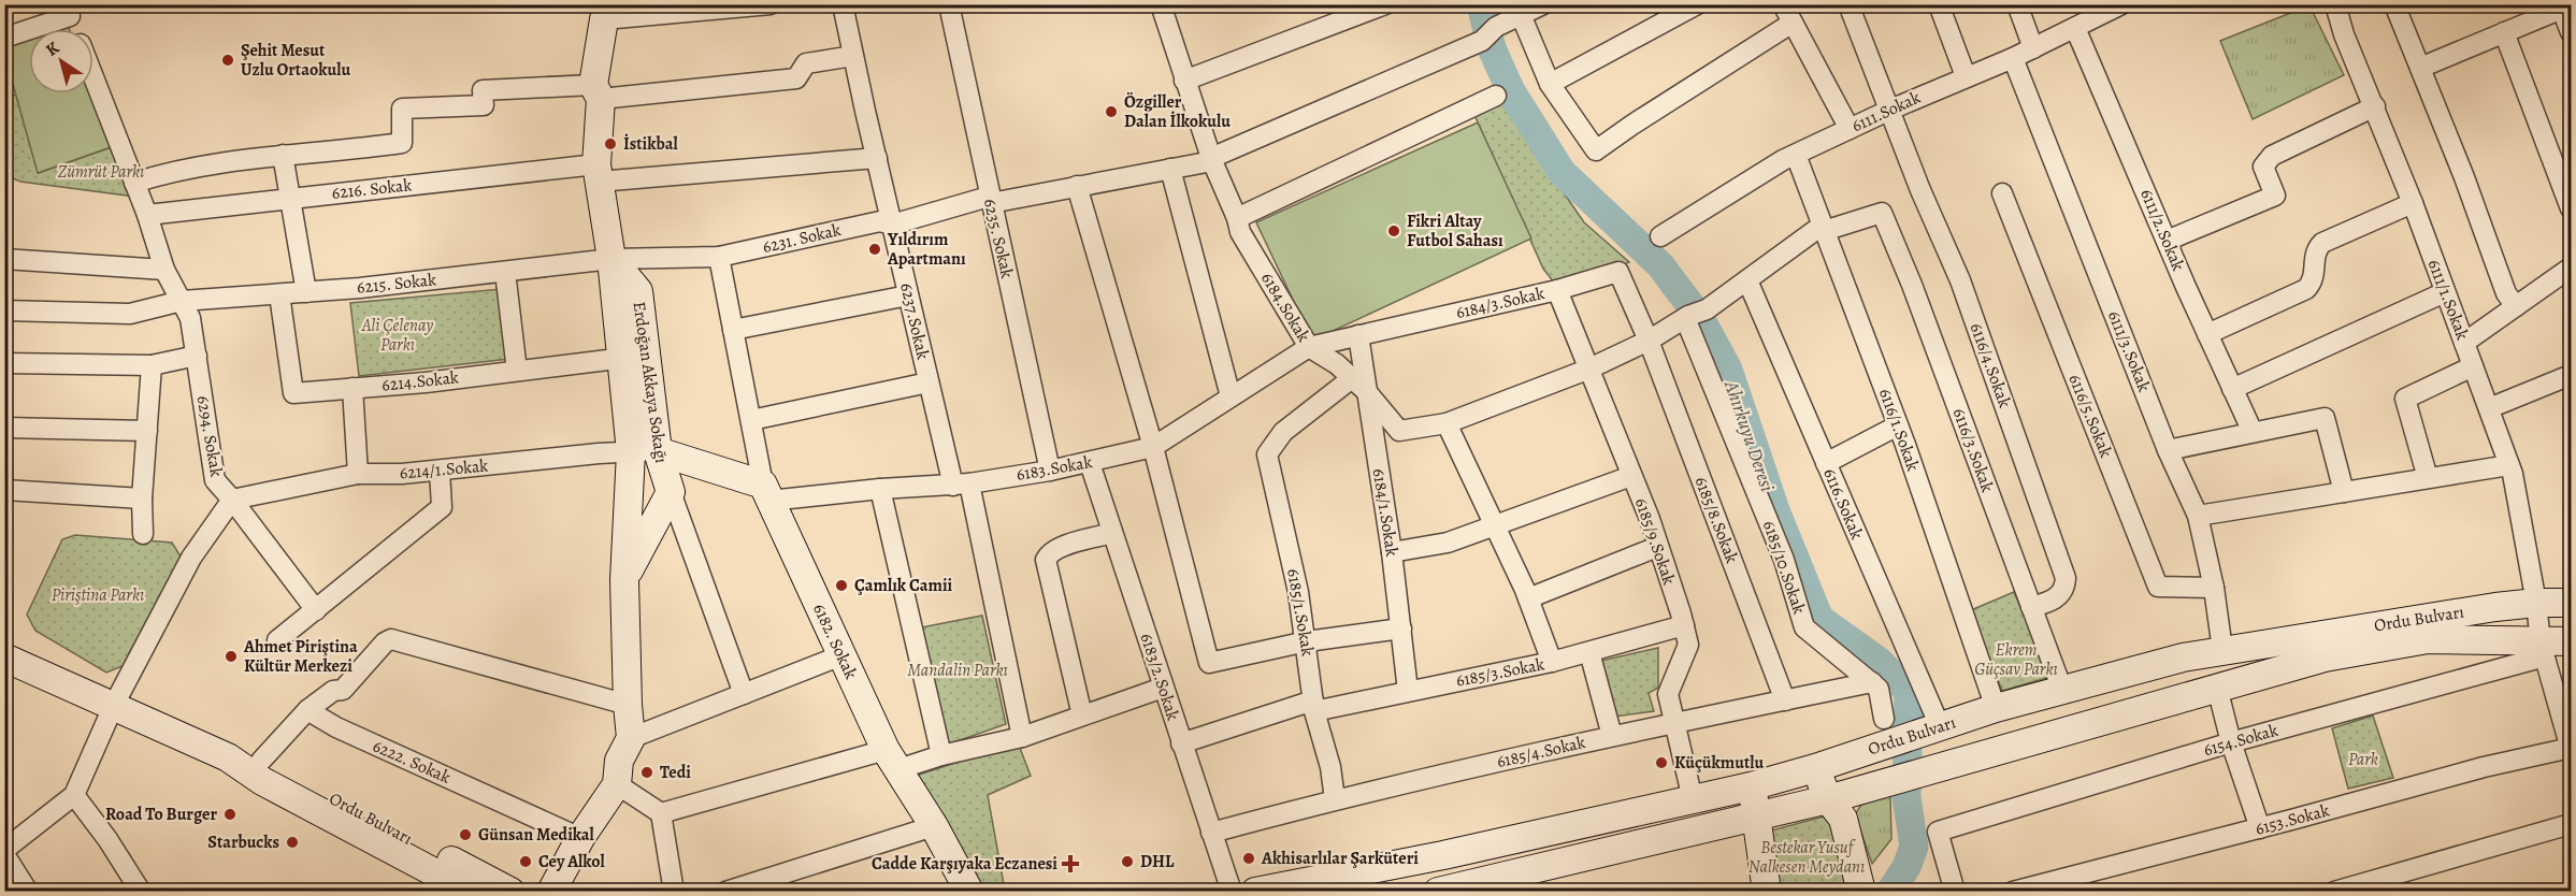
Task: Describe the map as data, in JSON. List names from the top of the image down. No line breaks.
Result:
{"streets":{"main road":["Erdoğan Akkaya Sokağı","Ordu Bulvarı","6182. Sokak"],"street":["6111.Sokak","6216. Sokak","6111/2.Sokak","6231. Sokak","6235. Sokak","6215. Sokak","6111/1.Sokak","6184/3.Sokak","6184.Sokak","6237.Sokak","6111/3.Sokak","6116/4.Sokak","6214.Sokak","6116/5.Sokak","6116/1.Sokak","6294. Sokak","6116/3.Sokak","6183.Sokak","6214/1.Sokak","6116.Sokak","6184/1.Sokak","6185/8.Sokak","6185/9.Sokak","6185/10.Sokak","6185/1.Sokak","6185/3.Sokak","6183/2.Sokak","6154.Sokak","6185/4.Sokak","6222. Sokak","6153.Sokak"]},"crossings":[["6111.Sokak","6111/2.Sokak"],["6111.Sokak","6111/3.Sokak"],["6111.Sokak","6116/4.Sokak"],["6111.Sokak","6116/1.Sokak"],["6216. Sokak","6237.Sokak"],["6216. Sokak","Erdoğan Akkaya Sokağı"],["6216. Sokak","6294. Sokak"],["6231. Sokak","6235. Sokak"],["6231. Sokak","6215. Sokak"],["6231. Sokak","6184.Sokak"],["6231. Sokak","6237.Sokak"],["6231. Sokak","Erdoğan Akkaya Sokağı"],["6235. Sokak","6183.Sokak"],["6215. Sokak","6214.Sokak"],["6215. Sokak","Erdoğan Akkaya Sokağı"],["6215. Sokak","6294. Sokak"],["6111/1.Sokak","Ordu Bulvarı"],["6111/1.Sokak","6154.Sokak"],["6111/1.Sokak","6153.Sokak"],["6184/3.Sokak","6184.Sokak"],["6184/3.Sokak","6183.Sokak"],["6184/3.Sokak","6184/1.Sokak"],["6184/3.Sokak","6185/8.Sokak"],["6184/3.Sokak","6185/9.Sokak"],["6184.Sokak","6116/1.Sokak"],["6184.Sokak","6116/3.Sokak"],["6184.Sokak","6183.Sokak"],["6184.Sokak","6116.Sokak"],["6184.Sokak","6184/1.Sokak"],["6184.Sokak","6185/8.Sokak"],["6184.Sokak","6185/9.Sokak"],["6184.Sokak","6185/10.Sokak"],["6184.Sokak","6185/1.Sokak"],["6237.Sokak","6183.Sokak"],["6111/3.Sokak","6116/5.Sokak"],["6111/3.Sokak","Ordu Bulvarı"],["6116/4.Sokak","6116/3.Sokak"],["6214.Sokak","Erdoğan Akkaya Sokağı"],["Erdoğan Akkaya Sokağı","6214/1.Sokak"],["Erdoğan Akkaya Sokağı","6222. Sokak"],["6116/1.Sokak","Ordu Bulvarı"],["6294. Sokak","6214/1.Sokak"],["6294. Sokak","Ordu Bulvarı"],["6116/3.Sokak","Ordu Bulvarı"],["6183.Sokak","6182. Sokak"],["6183.Sokak","6183/2.Sokak"],["6116.Sokak","Ordu Bulvarı"],["6184/1.Sokak","6185/3.Sokak"],["6185/8.Sokak","6185/4.Sokak"],["6185/9.Sokak","Ordu Bulvarı"],["6185/9.Sokak","6185/3.Sokak"],["6185/9.Sokak","6185/4.Sokak"],["6185/10.Sokak","6185/4.Sokak"],["6185/1.Sokak","6185/3.Sokak"],["6185/1.Sokak","6185/4.Sokak"],["Ordu Bulvarı","6154.Sokak"],["6185/3.Sokak","6183/2.Sokak"],["6183/2.Sokak","6185/4.Sokak"]],"water":["Ahırkuyu Deresi"],"parks":["Zümrüt Parkı","Ali Çelenay Parkı","Piriştina Parkı","Ekrem Güçsav Parkı","Mandalin Parkı","Park","Bestekar Yusuf Nalkesen Meydanı"],"places":{"other":["Şehit Mesut Uzlu Ortaokulu","Özgiller Dalan İlkokulu","İstikbal","Fikri Altay Futbol Sahası","Yıldırım Apartmanı","Çamlık Camii","Ahmet Piriştina Kültür Merkezi","Küçükmutlu","Tedi","Road To Burger","Günsan Medikal","Starbucks","Akhisarlılar Şarküteri","Cey Alkol","DHL"],"health":["Cadde Karşıyaka Eczanesi"]},"north":"top left"}
